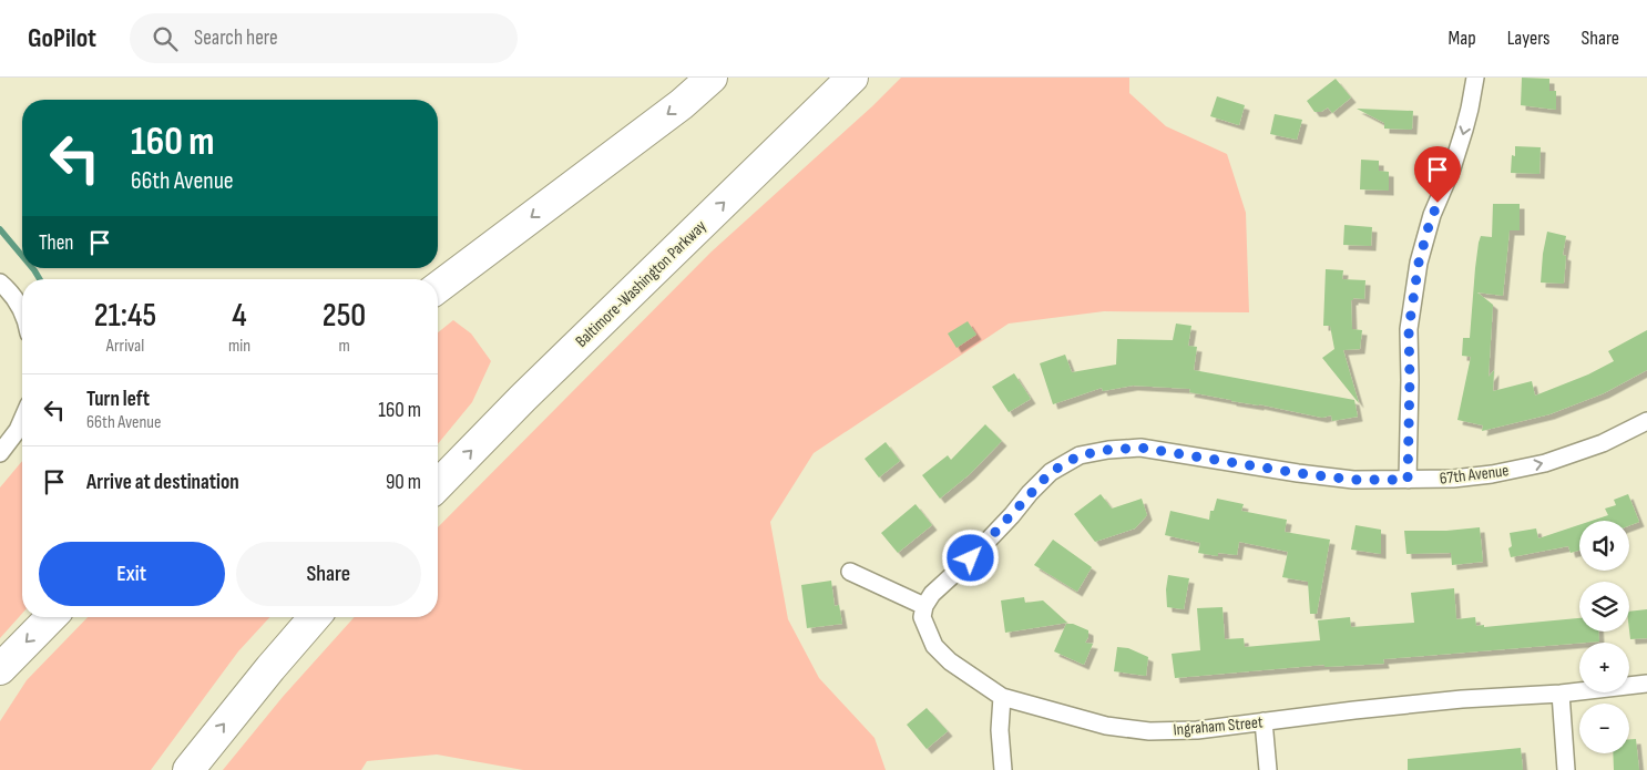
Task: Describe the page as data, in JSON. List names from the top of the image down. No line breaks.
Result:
{"streets":{"highway":["Baltimore-Washington Parkway"],"street":["67th Avenue","Ingraham Street"]},"crossings":[["67th Avenue","Ingraham Street"]],"page":{"header":"GoPilot","search":"Search here","nav":["Map","Layers","Share"],"turn":["160 m","66th Avenue"],"then":"Then","eta":["21:45","Arrival","4","min","250","m"],"list":[{"name":"Turn left","note":"66th Avenue","value":"160 m"},{"name":"Arrive at destination","value":"90 m"}],"map_buttons":["+","−"],"buttons":["Exit","Share"]}}
